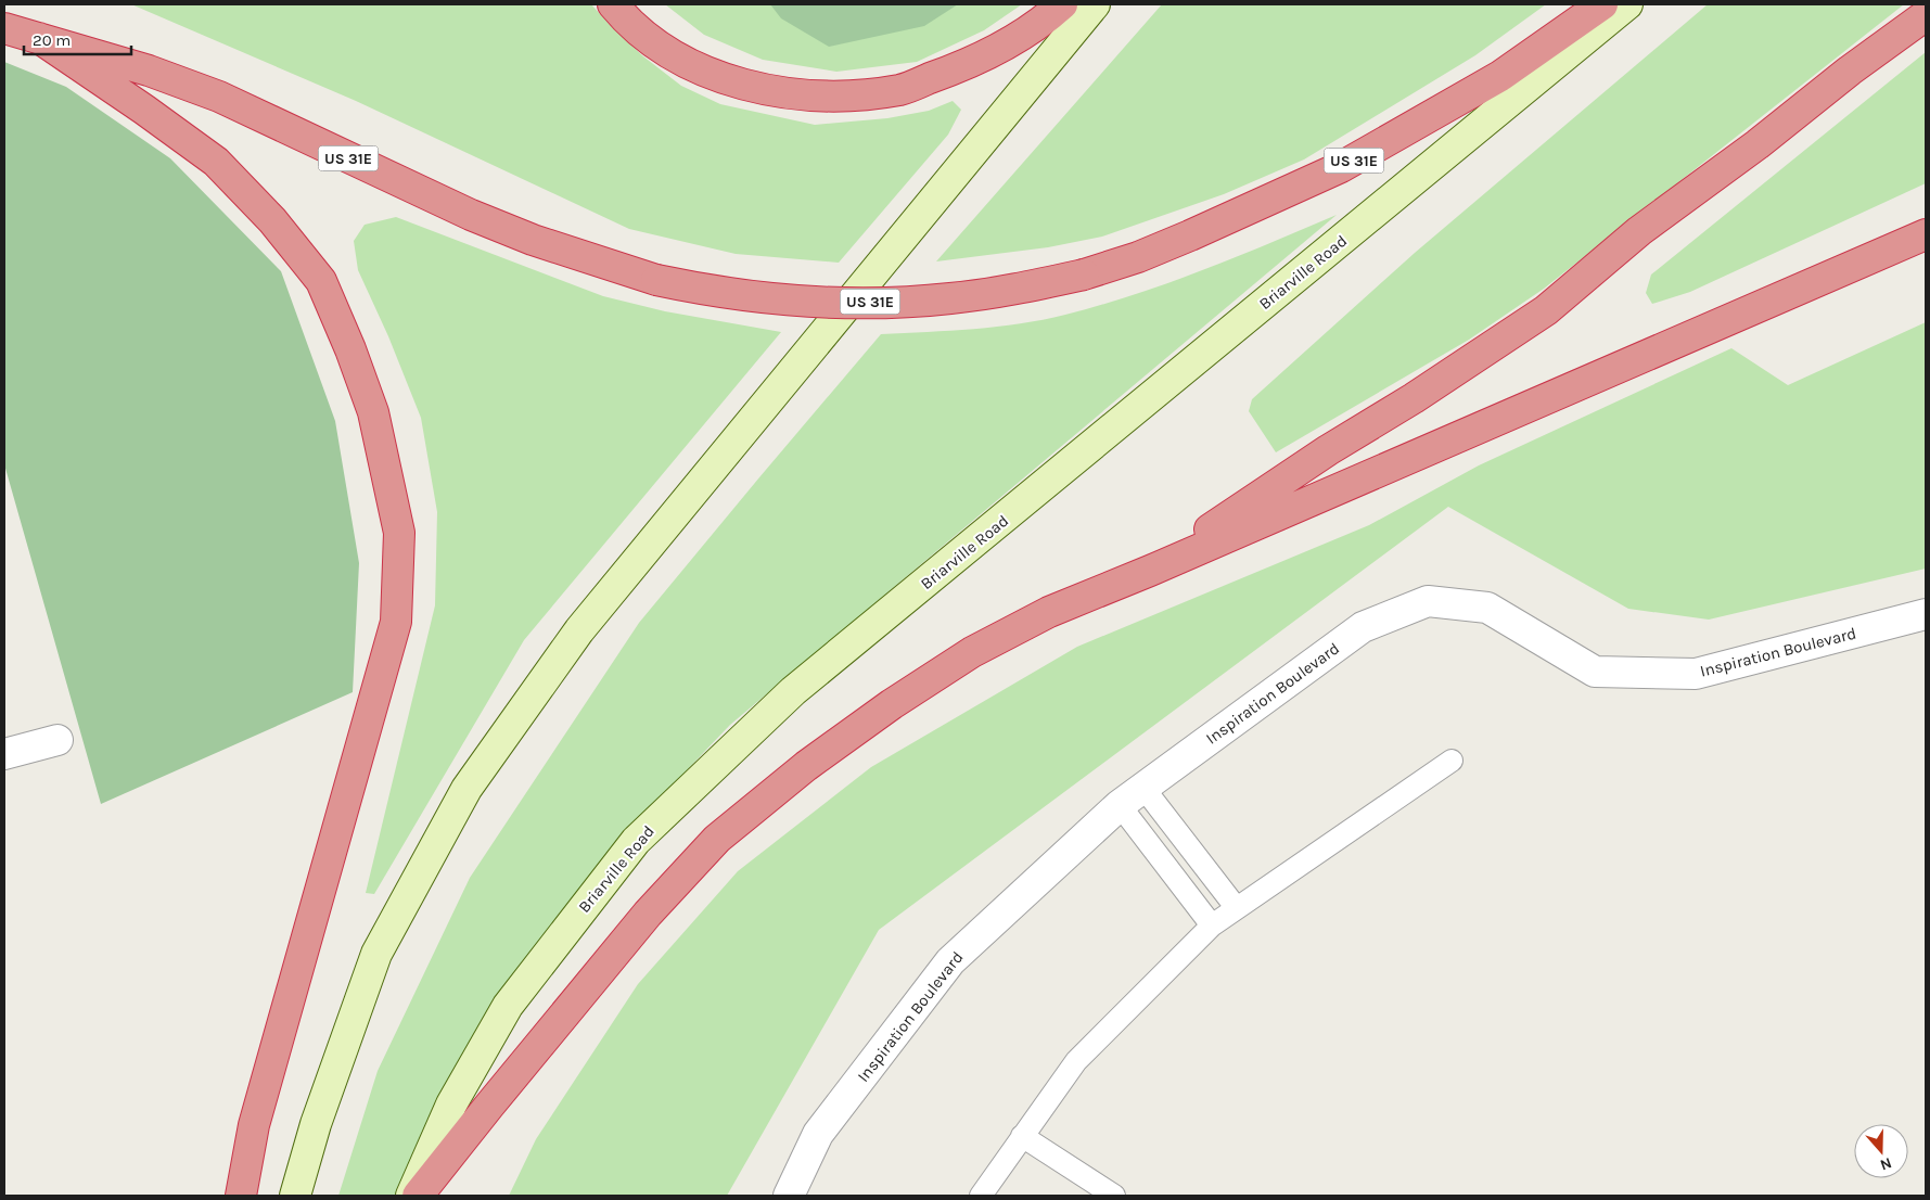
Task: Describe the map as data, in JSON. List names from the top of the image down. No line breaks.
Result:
{"streets":{"highway":["US 31E"],"main road":["Briarville Road"],"street":["Inspiration Boulevard"]},"scale_bar":"20 m","north":"bottom"}
